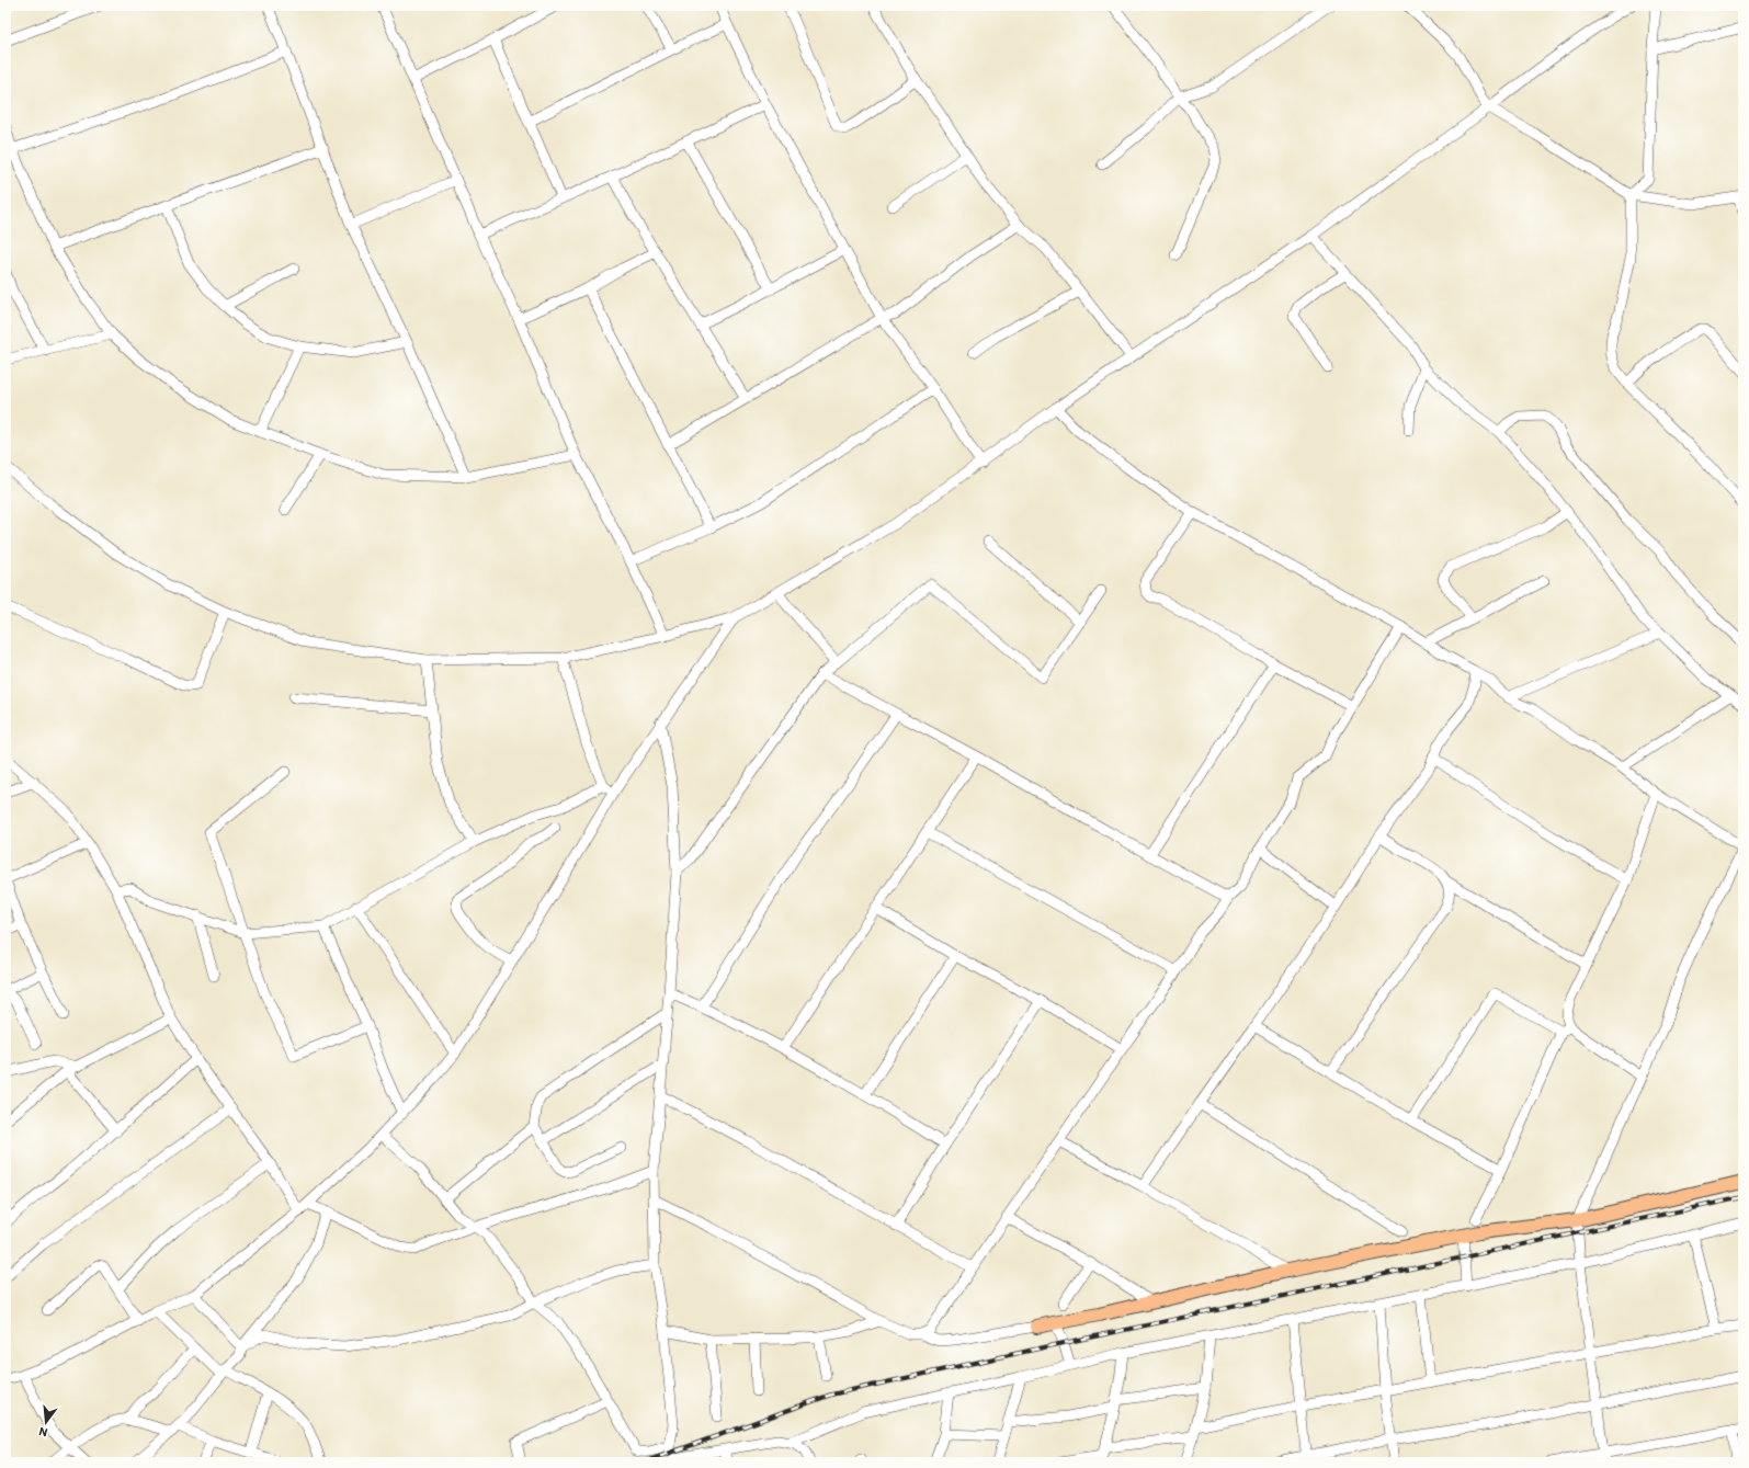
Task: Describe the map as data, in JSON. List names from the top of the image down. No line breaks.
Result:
{"north":"bottom"}
